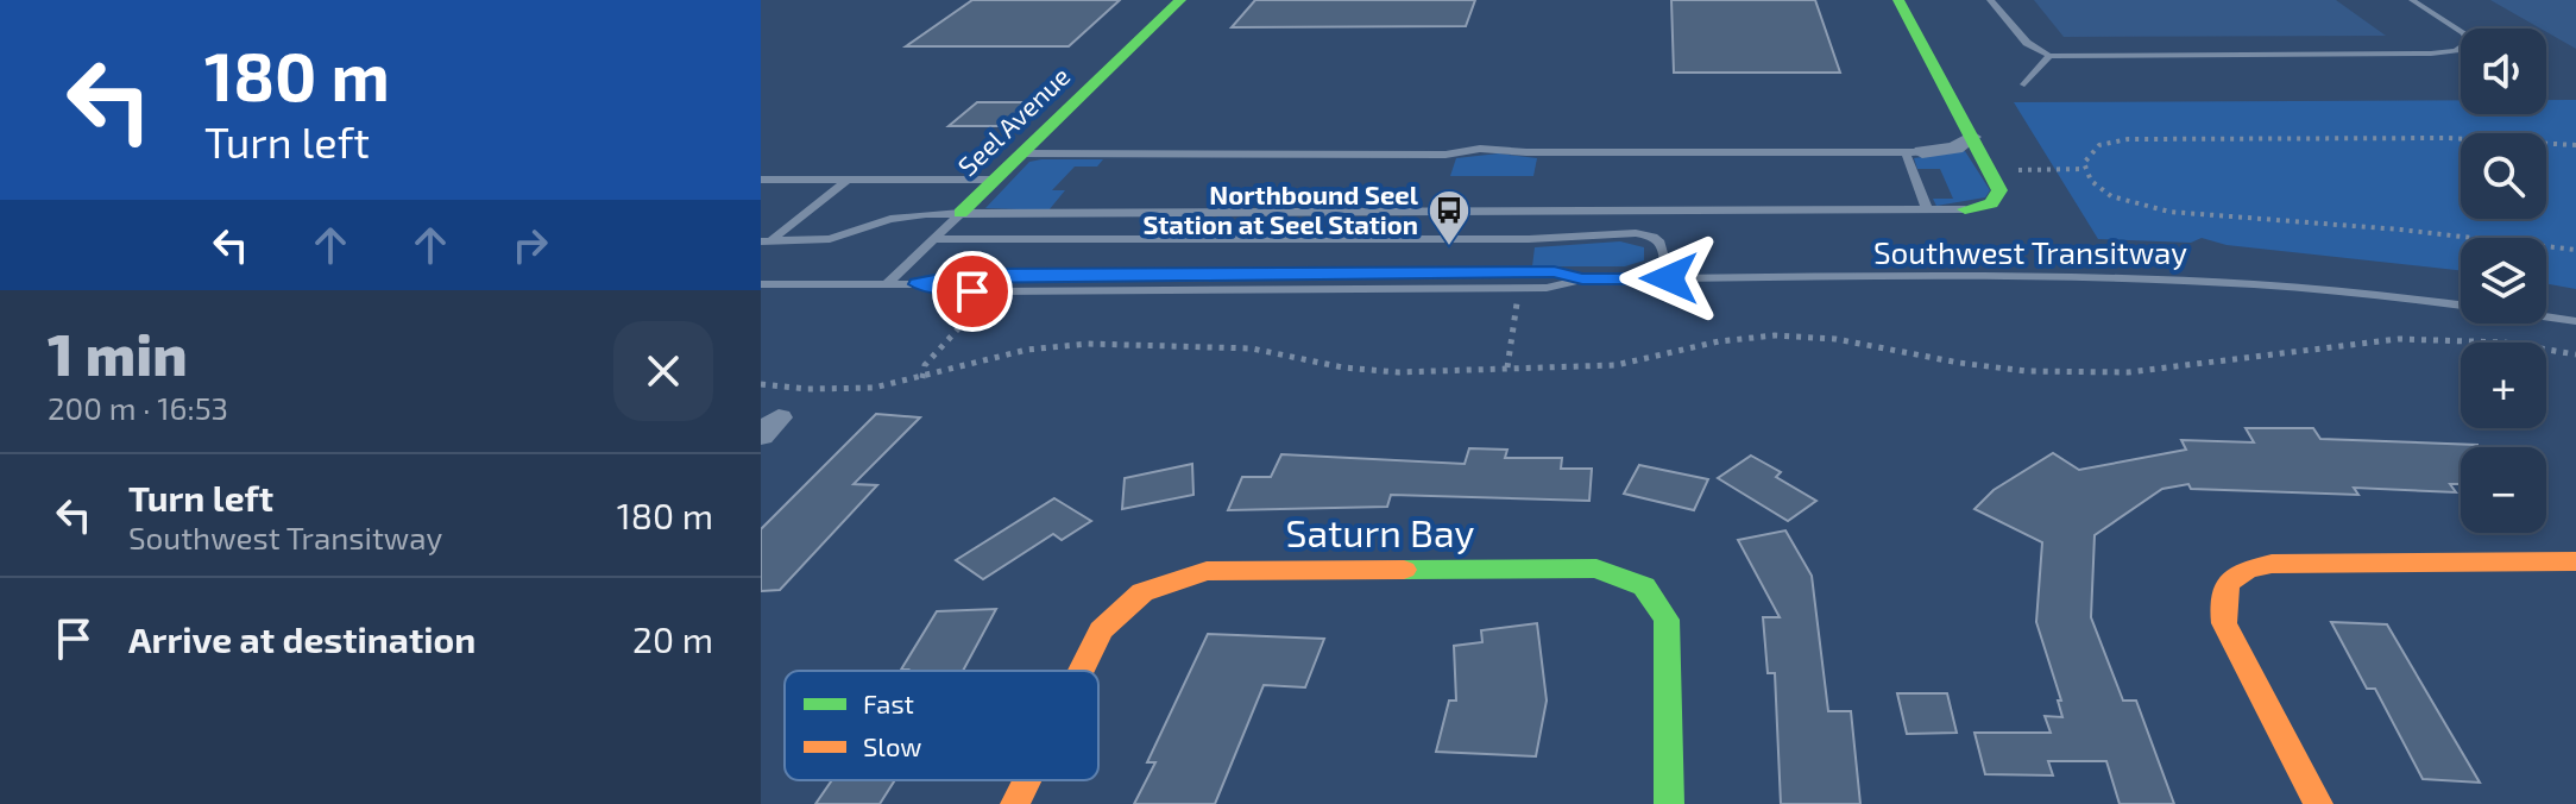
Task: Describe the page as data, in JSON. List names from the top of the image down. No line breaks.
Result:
{"streets":{"street":["Seel Avenue","Saturn Bay"],"lane":["Southwest Transitway"]},"crossings":[["Seel Avenue","Southwest Transitway"]],"places":{"bus stop":["Northbound Seel Station at Seel Station"]},"legend":["Fast","Slow"],"page":{"turn":["180 m","Turn left"],"map_buttons":["+","−"],"heading":["1 min","200 m · 16:53"],"list":[{"name":"Turn left","note":"Southwest Transitway","value":"180 m"},{"name":"Arrive at destination","value":"20 m"}]}}
